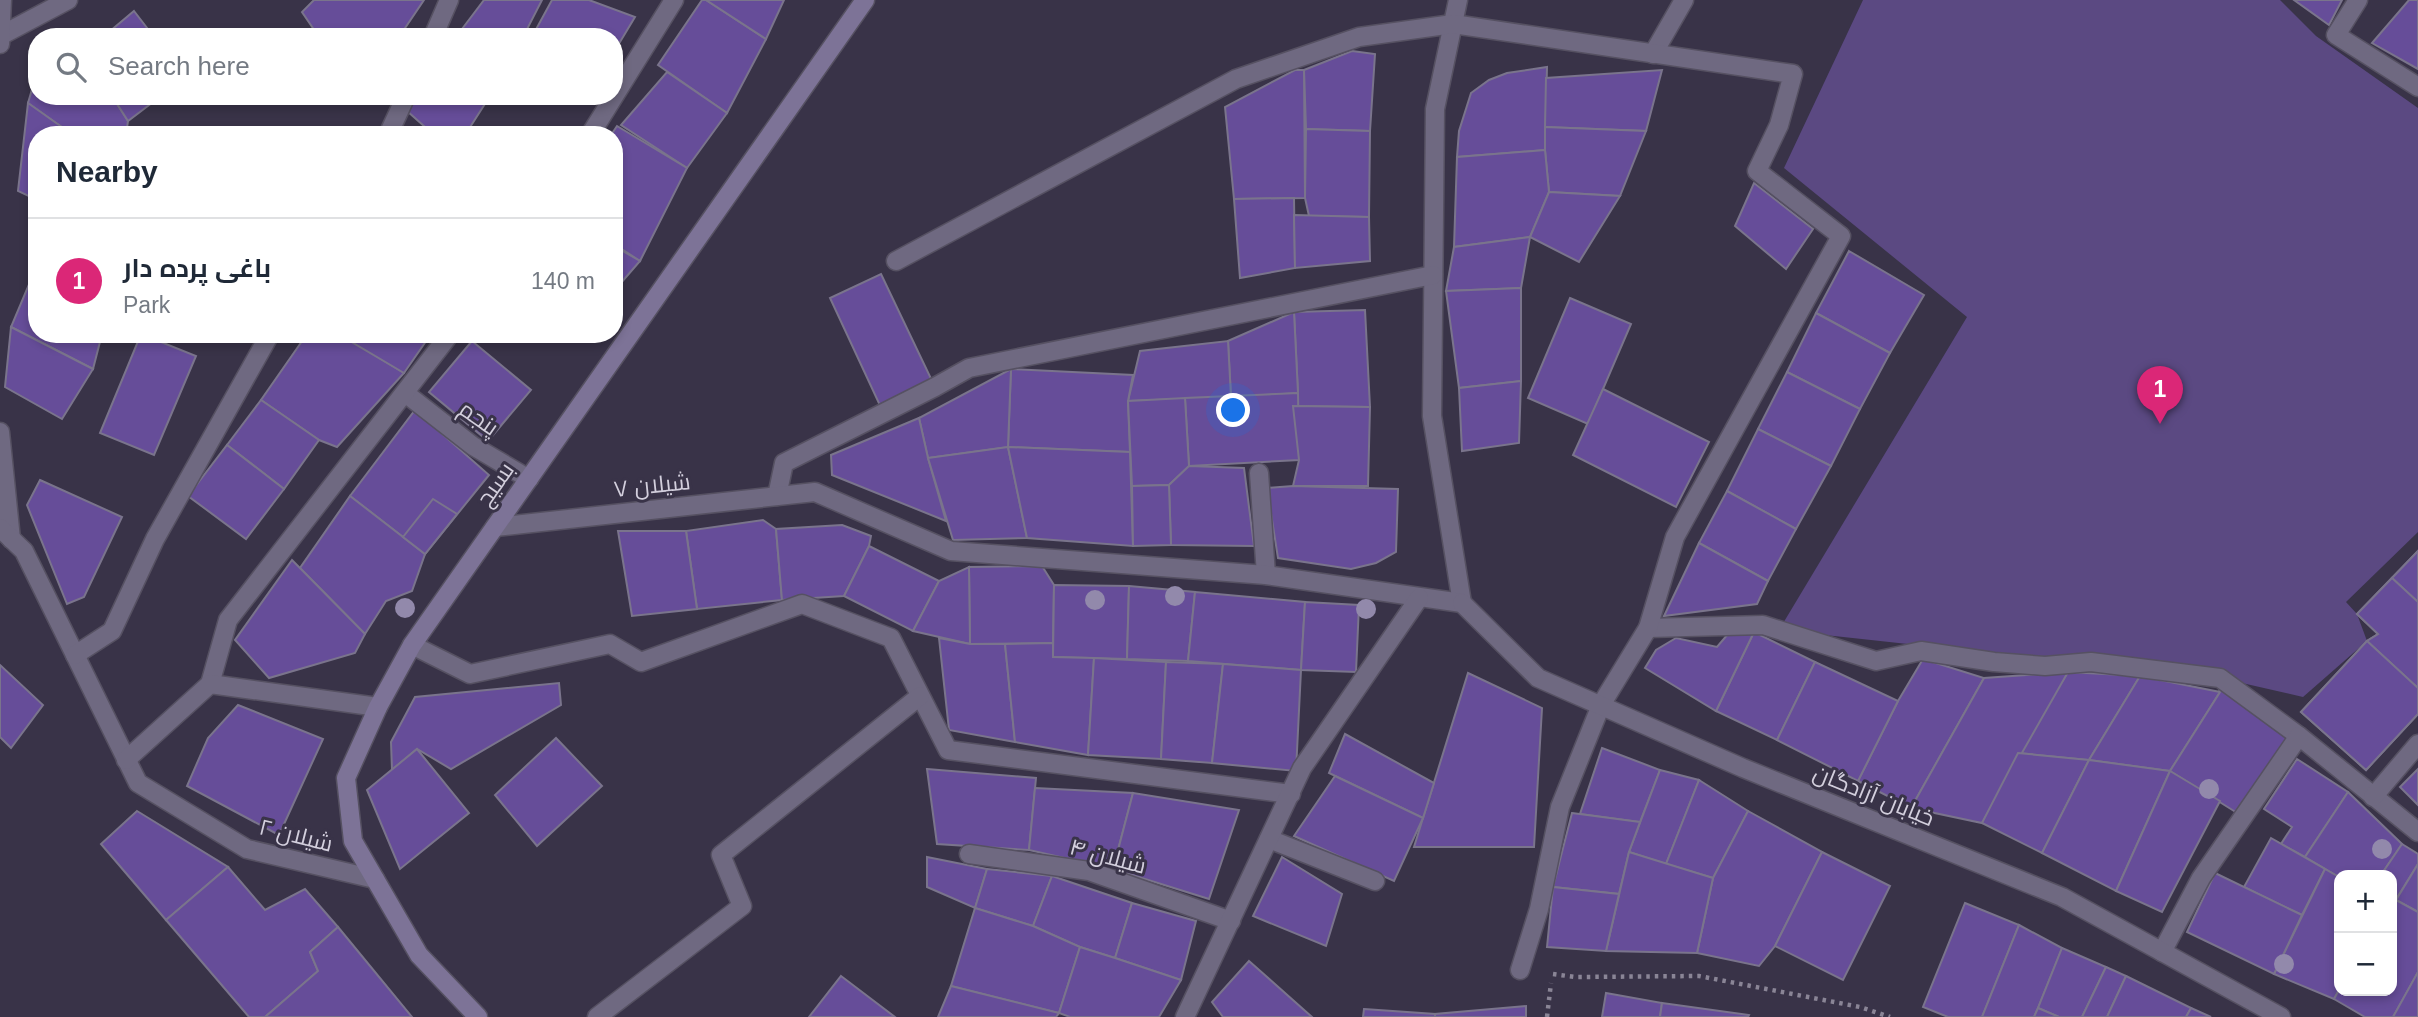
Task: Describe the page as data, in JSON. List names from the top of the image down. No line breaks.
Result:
{"streets":{"street":["پنجم","بسیج","شیلان ۷","خیابان آزادگان","شیلان ۲","شیلان ۴"]},"crossings":[["پنجم","بسیج"],["بسیج","شیلان ۷"],["بسیج","شیلان ۲"]],"page":{"search":"Search here","heading":"Nearby","list":[{"mark":"1","name":"باغی پرده دار","note":"Park","value":"140 m"}],"pins":"1","map_buttons":["+","−"]}}
